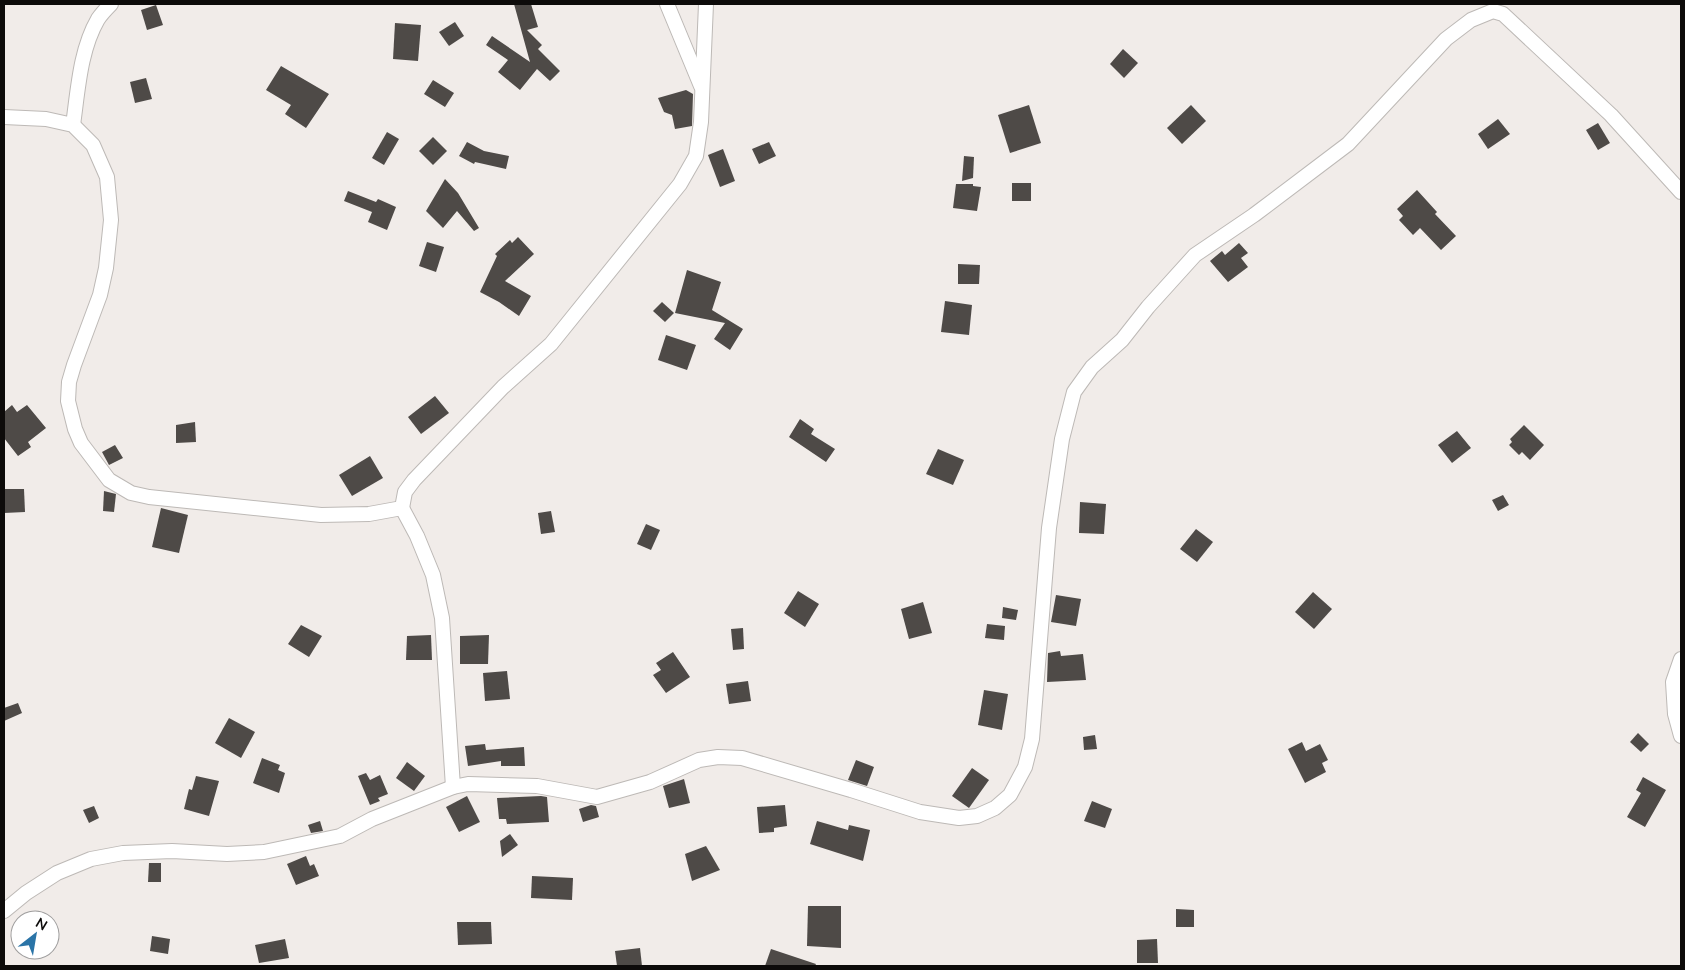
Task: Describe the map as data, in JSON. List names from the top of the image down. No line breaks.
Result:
{"north":"top right"}
